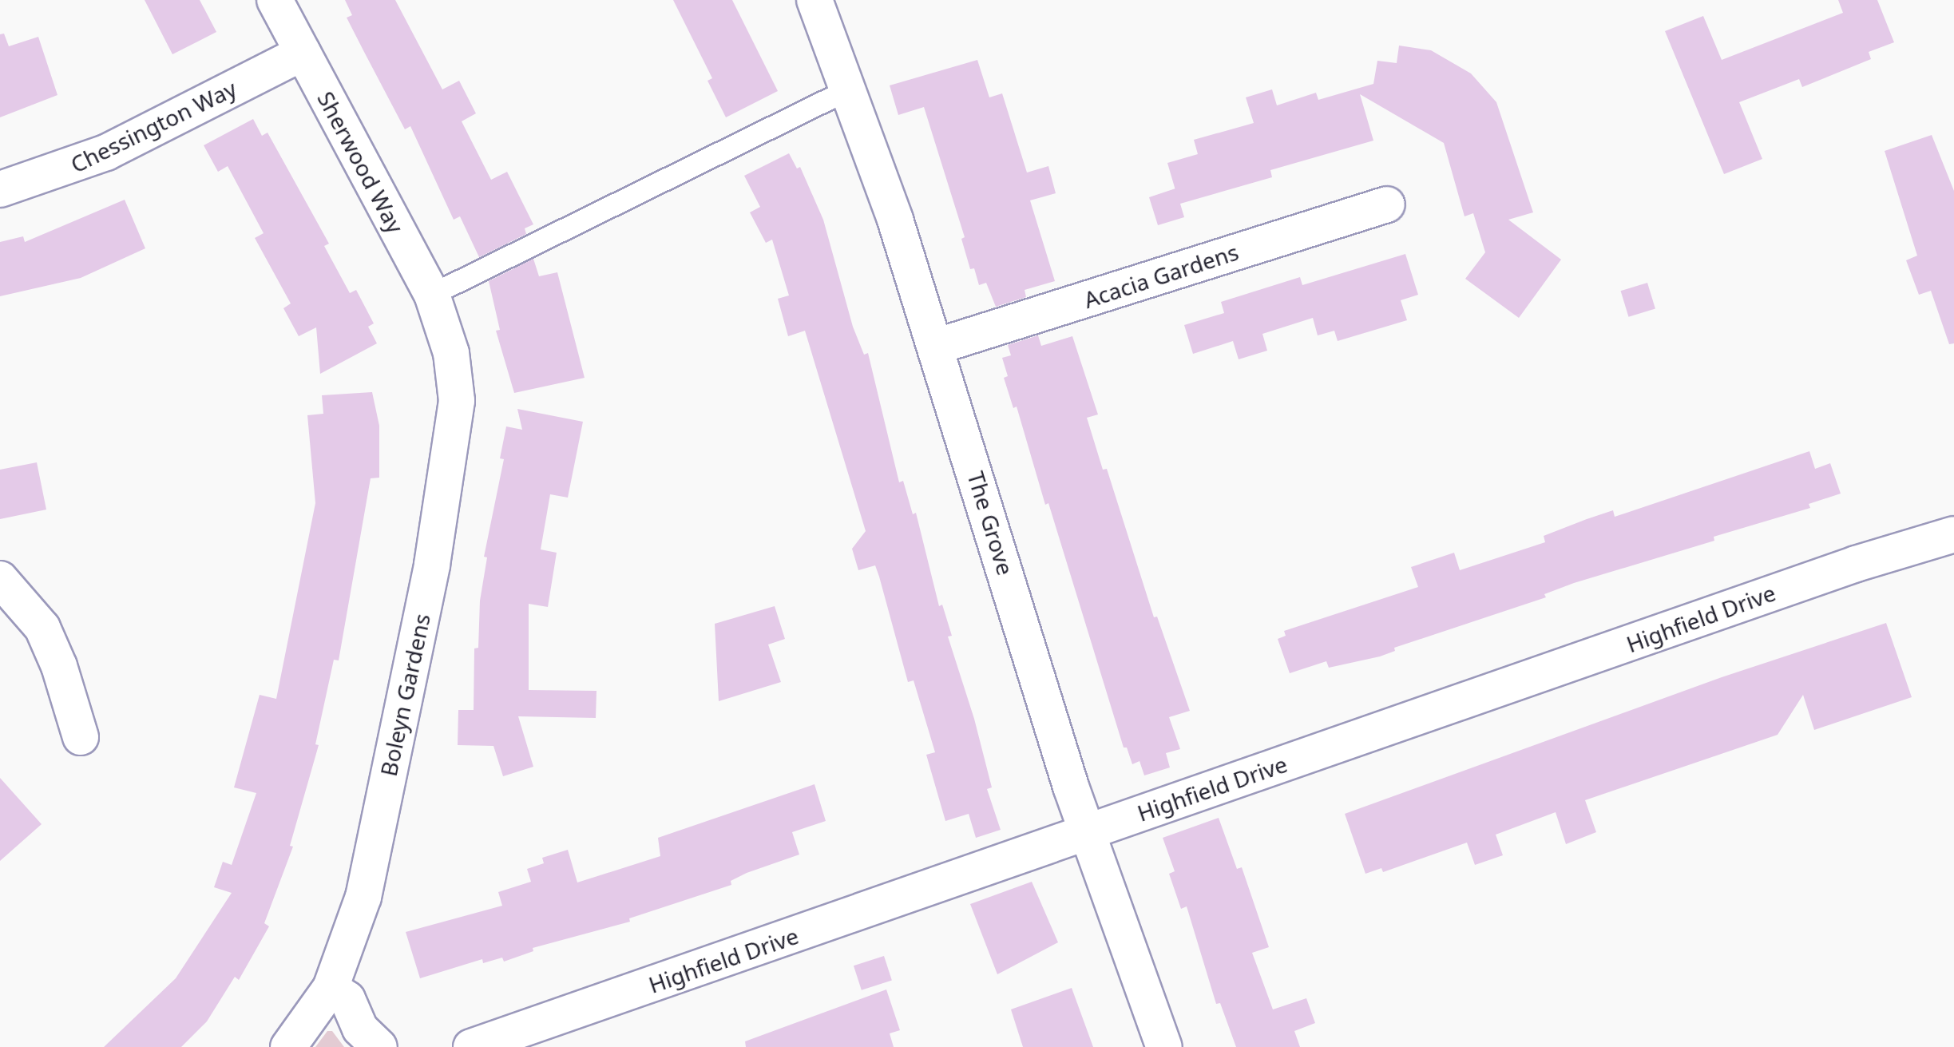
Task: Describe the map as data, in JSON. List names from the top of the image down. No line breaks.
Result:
{"streets":{"street":["Chessington Way","Sherwood Way","Acacia Gardens","The Grove","Highfield Drive","Boleyn Gardens"]},"crossings":[["Chessington Way","Sherwood Way"],["Sherwood Way","Boleyn Gardens"],["Acacia Gardens","The Grove"],["The Grove","Highfield Drive"]]}
